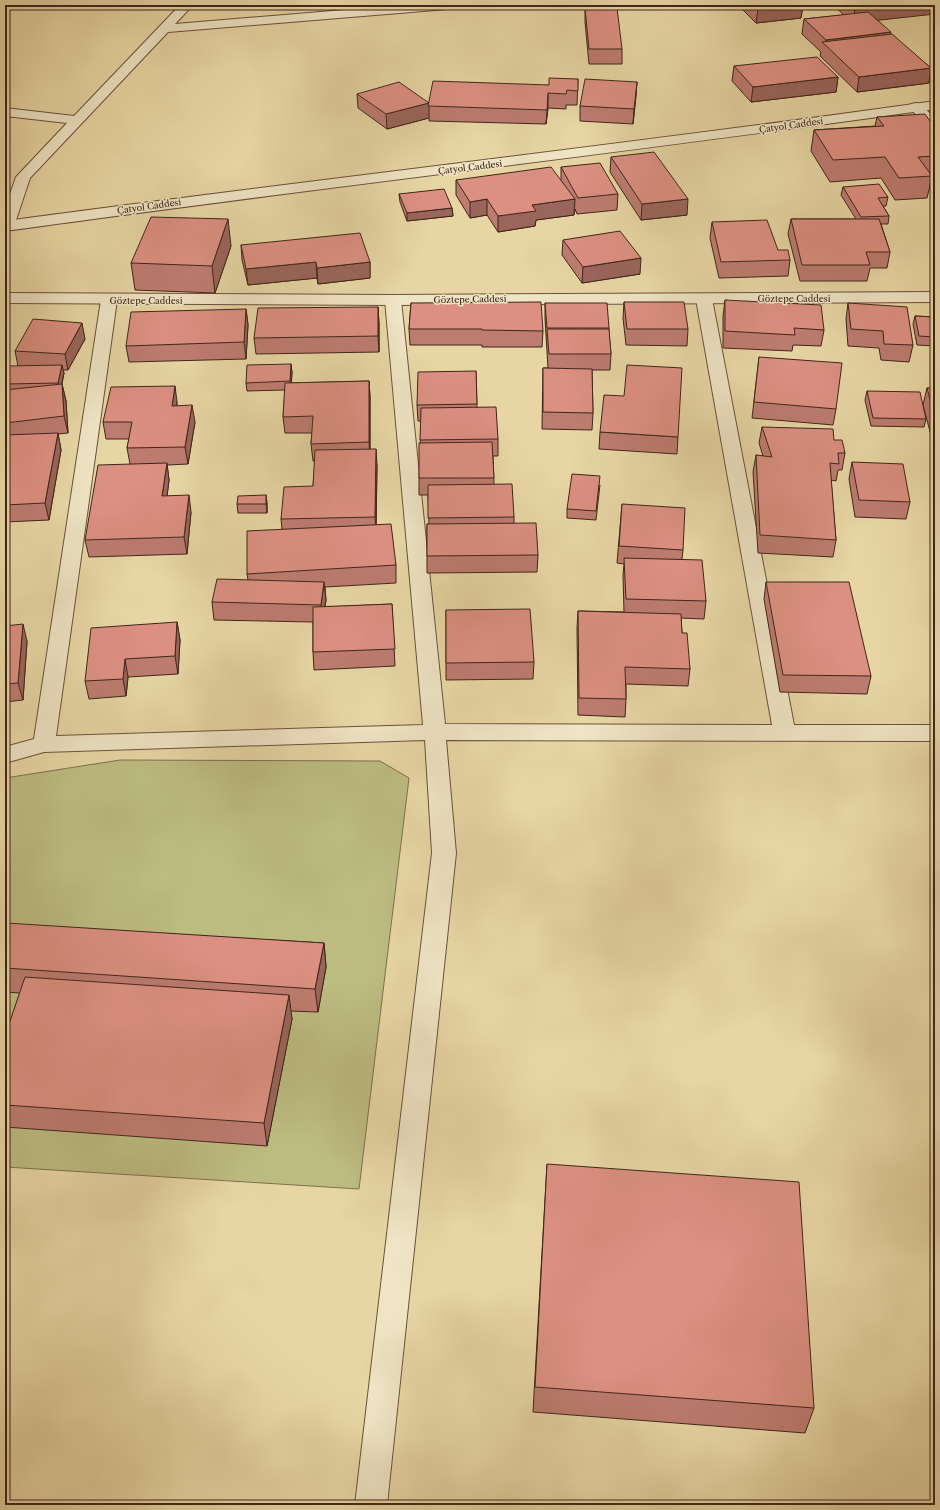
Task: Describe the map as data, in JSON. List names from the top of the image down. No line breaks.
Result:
{"streets":{"street":["Çatyol Caddesi","Göztepe Caddesi"]}}
